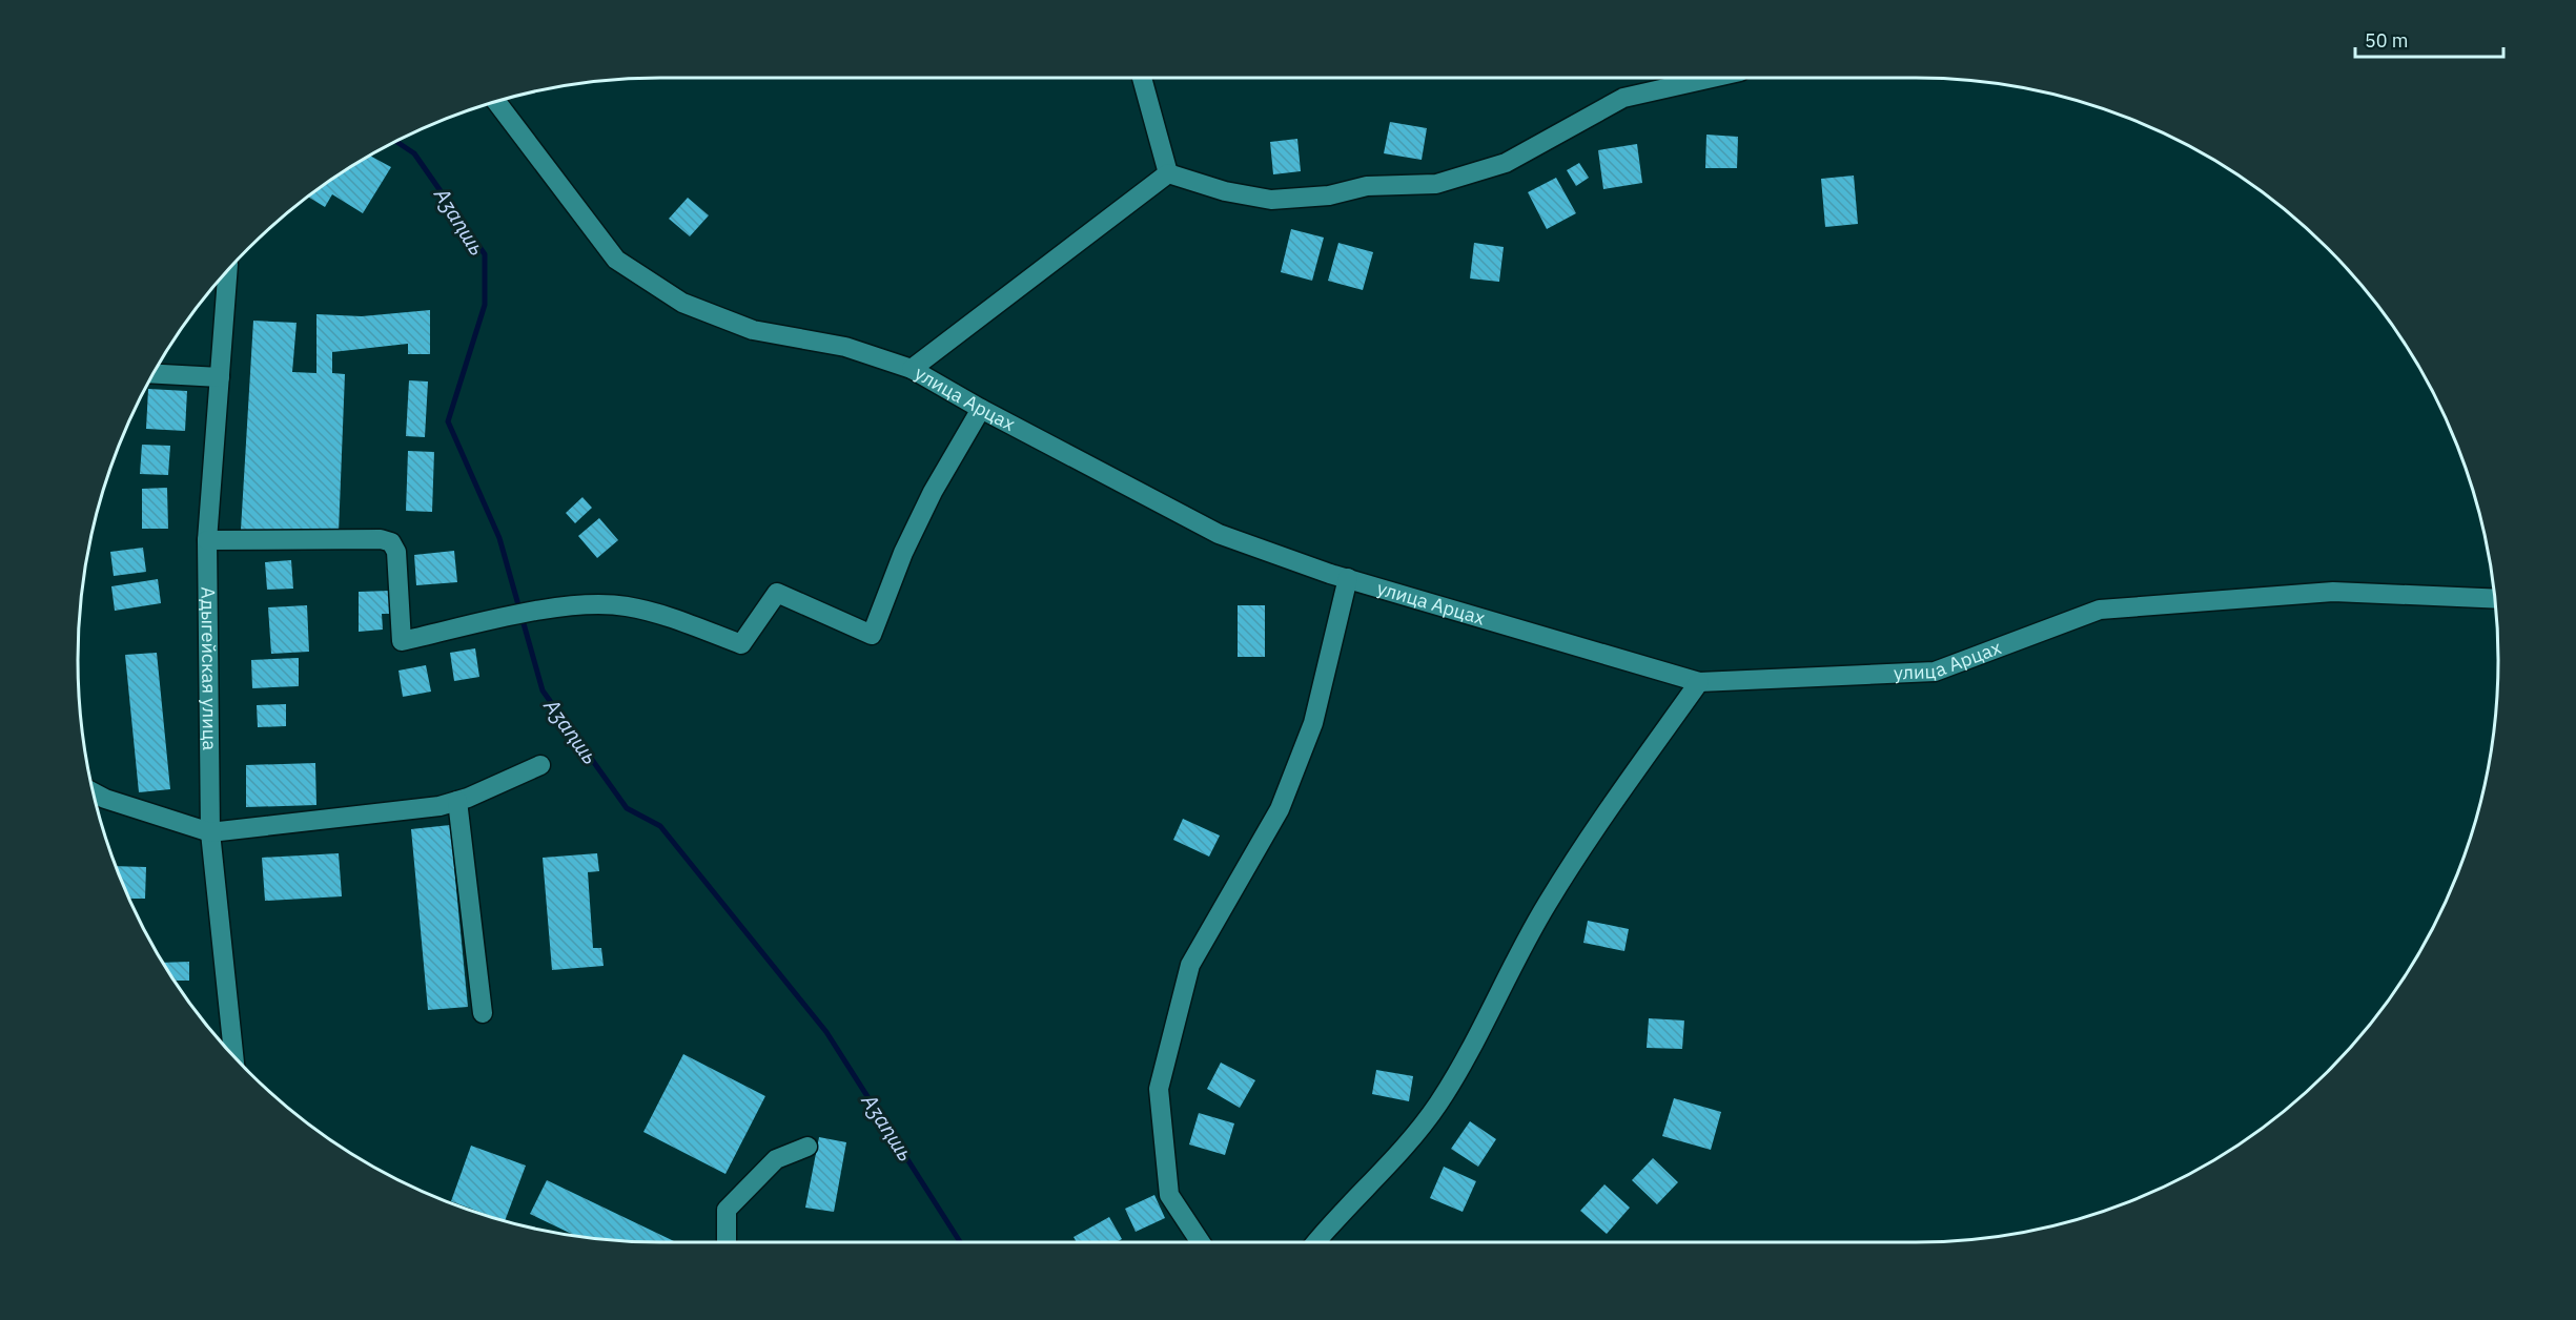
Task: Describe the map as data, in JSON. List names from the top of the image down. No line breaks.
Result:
{"streets":{"street":["улица Арцах","Адыгейская улица"]},"water":["Аӡаԥшь"],"scale_bar":"50 m"}
